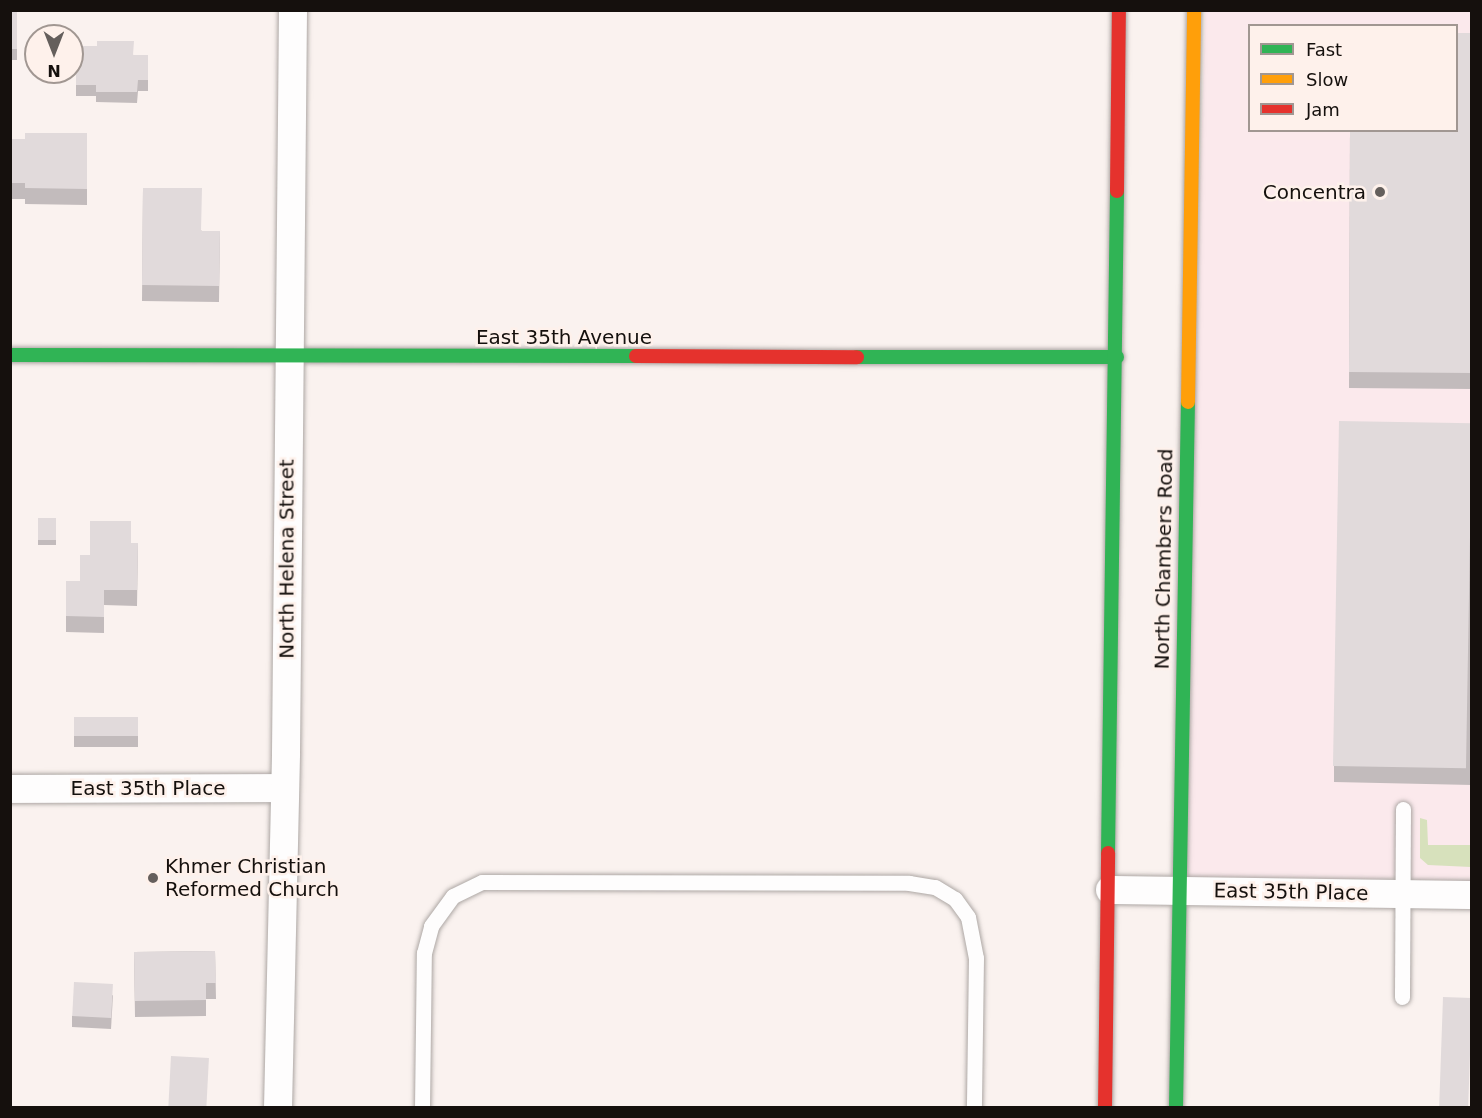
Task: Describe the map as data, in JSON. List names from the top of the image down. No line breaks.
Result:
{"streets":{"main road":["East 35th Avenue","North Chambers Road"],"street":["North Helena Street","East 35th Place"]},"crossings":[["East 35th Avenue","North Helena Street"],["North Helena Street","East 35th Place"],["North Chambers Road","East 35th Place"]],"places":["Concentra","Khmer Christian Reformed Church"],"legend":["Fast","Slow","Jam"],"north":"bottom"}
